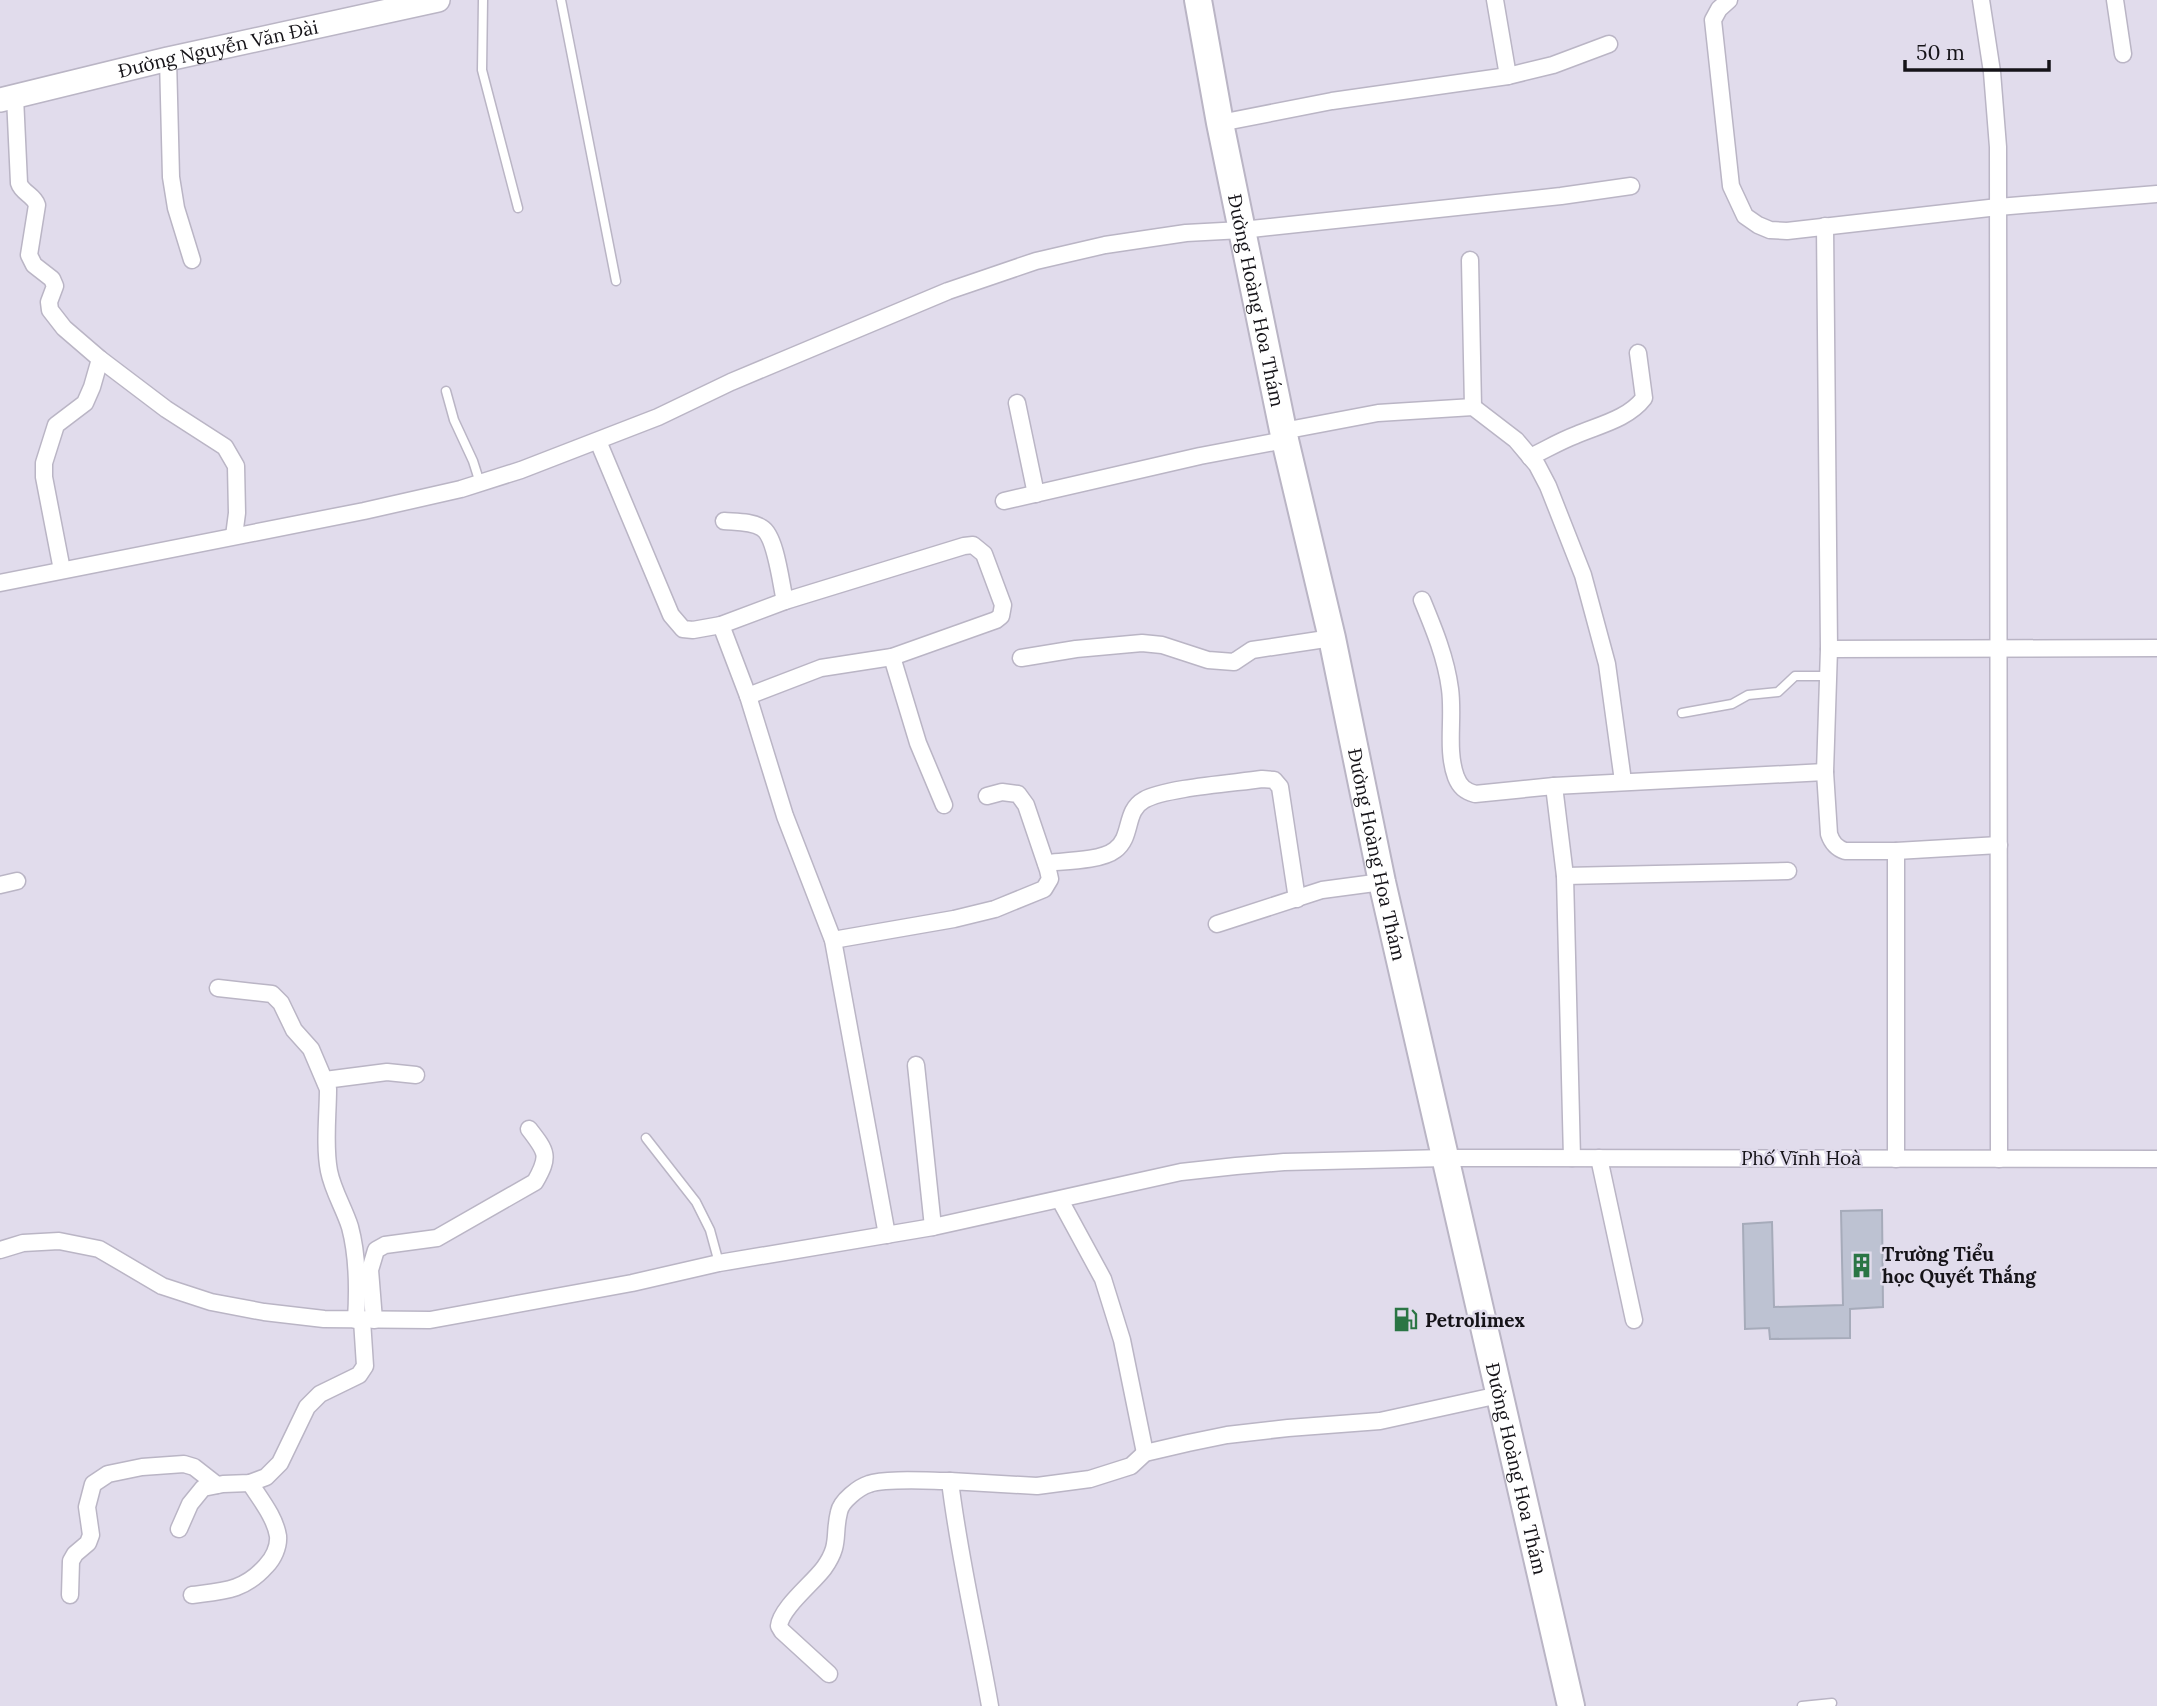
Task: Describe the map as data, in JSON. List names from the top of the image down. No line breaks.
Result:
{"streets":{"main road":["Đường Hoàng Hoa Thám"],"street":["Đường Nguyễn Văn Đài","Phố Vĩnh Hoà"]},"crossings":[["Đường Hoàng Hoa Thám","Phố Vĩnh Hoà"]],"places":{"building":["Trường Tiểu học Quyết Thắng"],"fuel station":["Petrolimex"]},"scale_bar":"50 m"}
